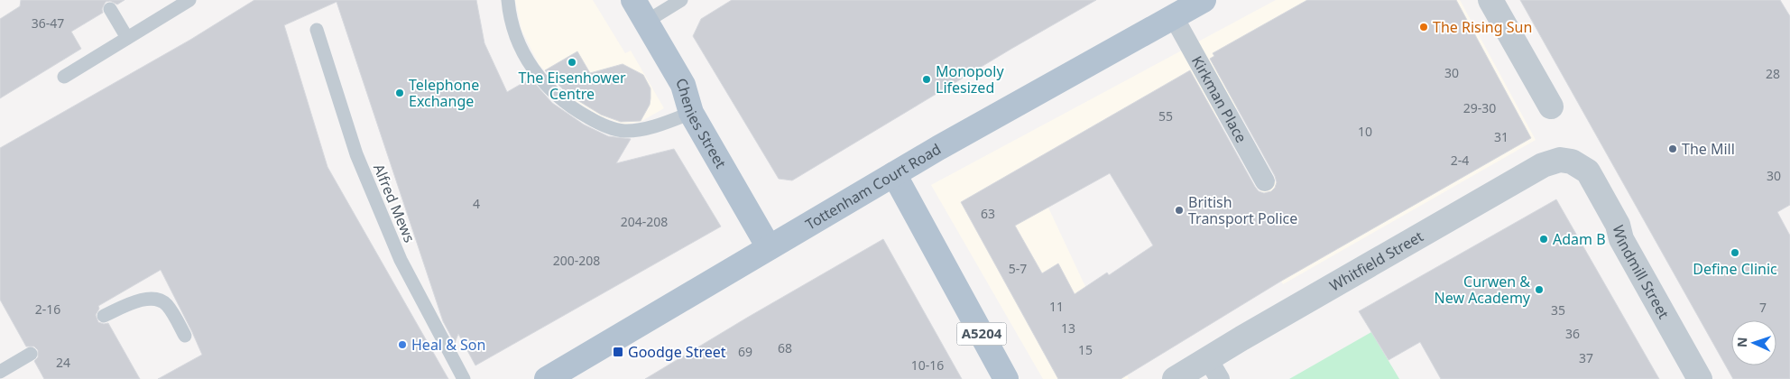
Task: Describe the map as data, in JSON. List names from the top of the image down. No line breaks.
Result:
{"streets":{"main road":["Chenies Street","Tottenham Court Road","A5204"],"street":["Kirkman Place","Whitfield Street","Windmill Street"],"lane":["Alfred Mews"]},"crossings":[["Kirkman Place","Tottenham Court Road"],["Chenies Street","Tottenham Court Road"],["Tottenham Court Road","A5204"],["Whitfield Street","Windmill Street"]],"places":{"other":["The Rising Sun","The Eisenhower Centre","Monopoly Lifesized","Telephone Exchange","The Mill","British Transport Police","Adam B","Define Clinic","Curwen & New Academy","Heal & Son"],"transit":["Goodge Street"]},"house_numbers":["36-47","30","28","29-30","55","10","31","2-4","30","4","63","204-208","200-208","5-7","11","7","2-16","35","13","36","68","15","69","37","24","10-16"],"north":"left"}
